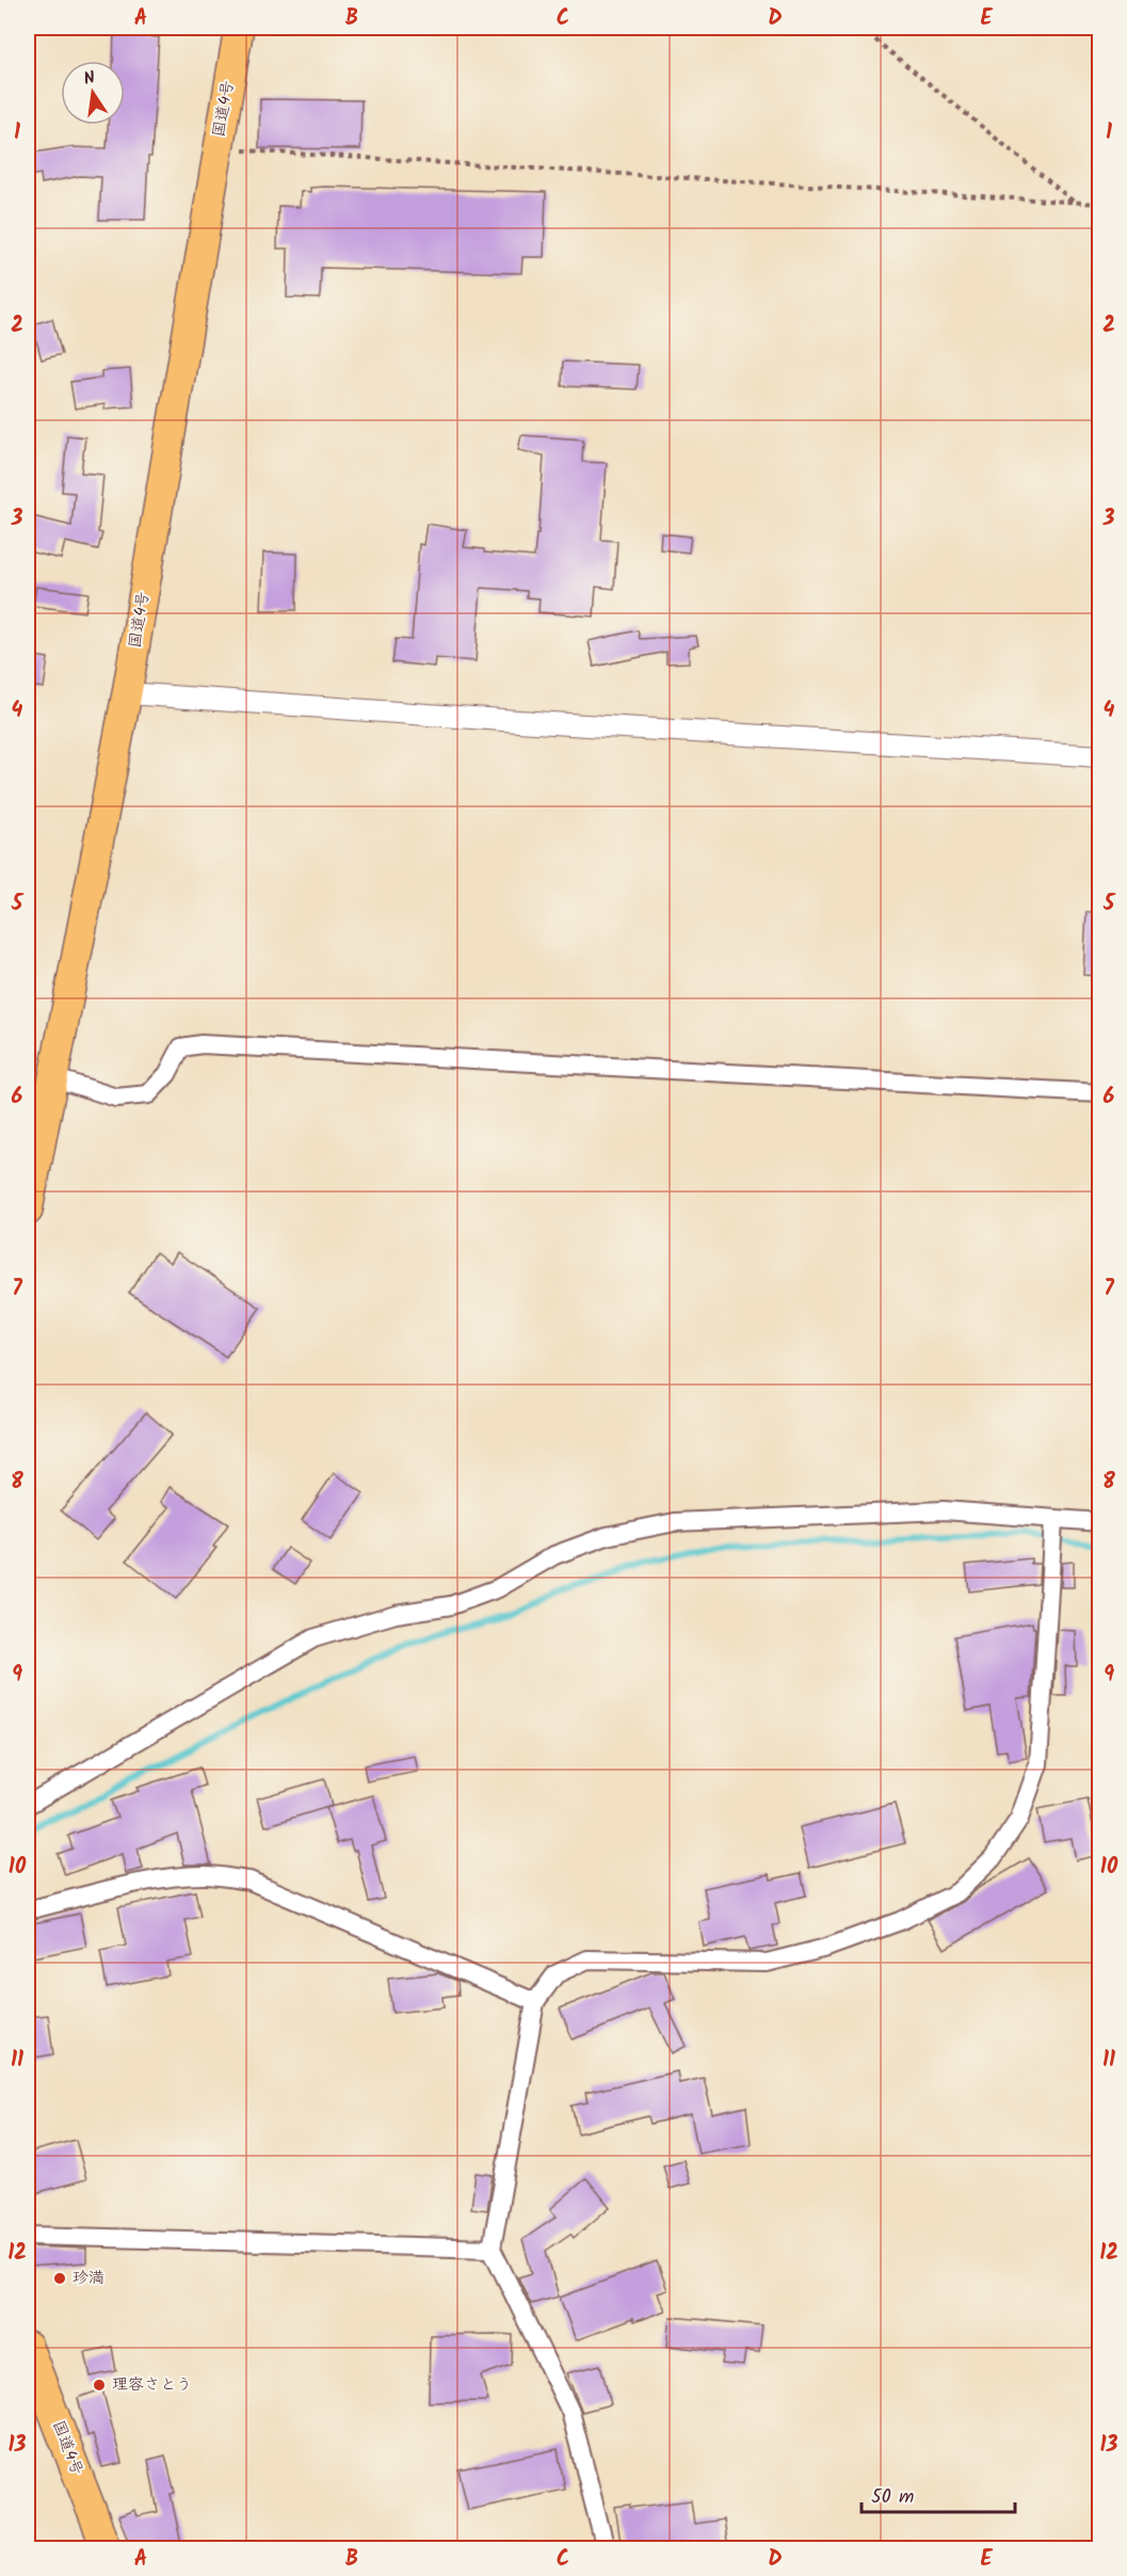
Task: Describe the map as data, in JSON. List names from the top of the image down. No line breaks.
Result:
{"streets":{"highway":["国道4号"]},"places":["珍満","理容さとう"],"scale_bar":"50 m","north":"top","grid":{"columns":["A","B","C","D","E"],"rows":["1","2","3","4","5","6","7","8","9","10","11","12","13"]}}
